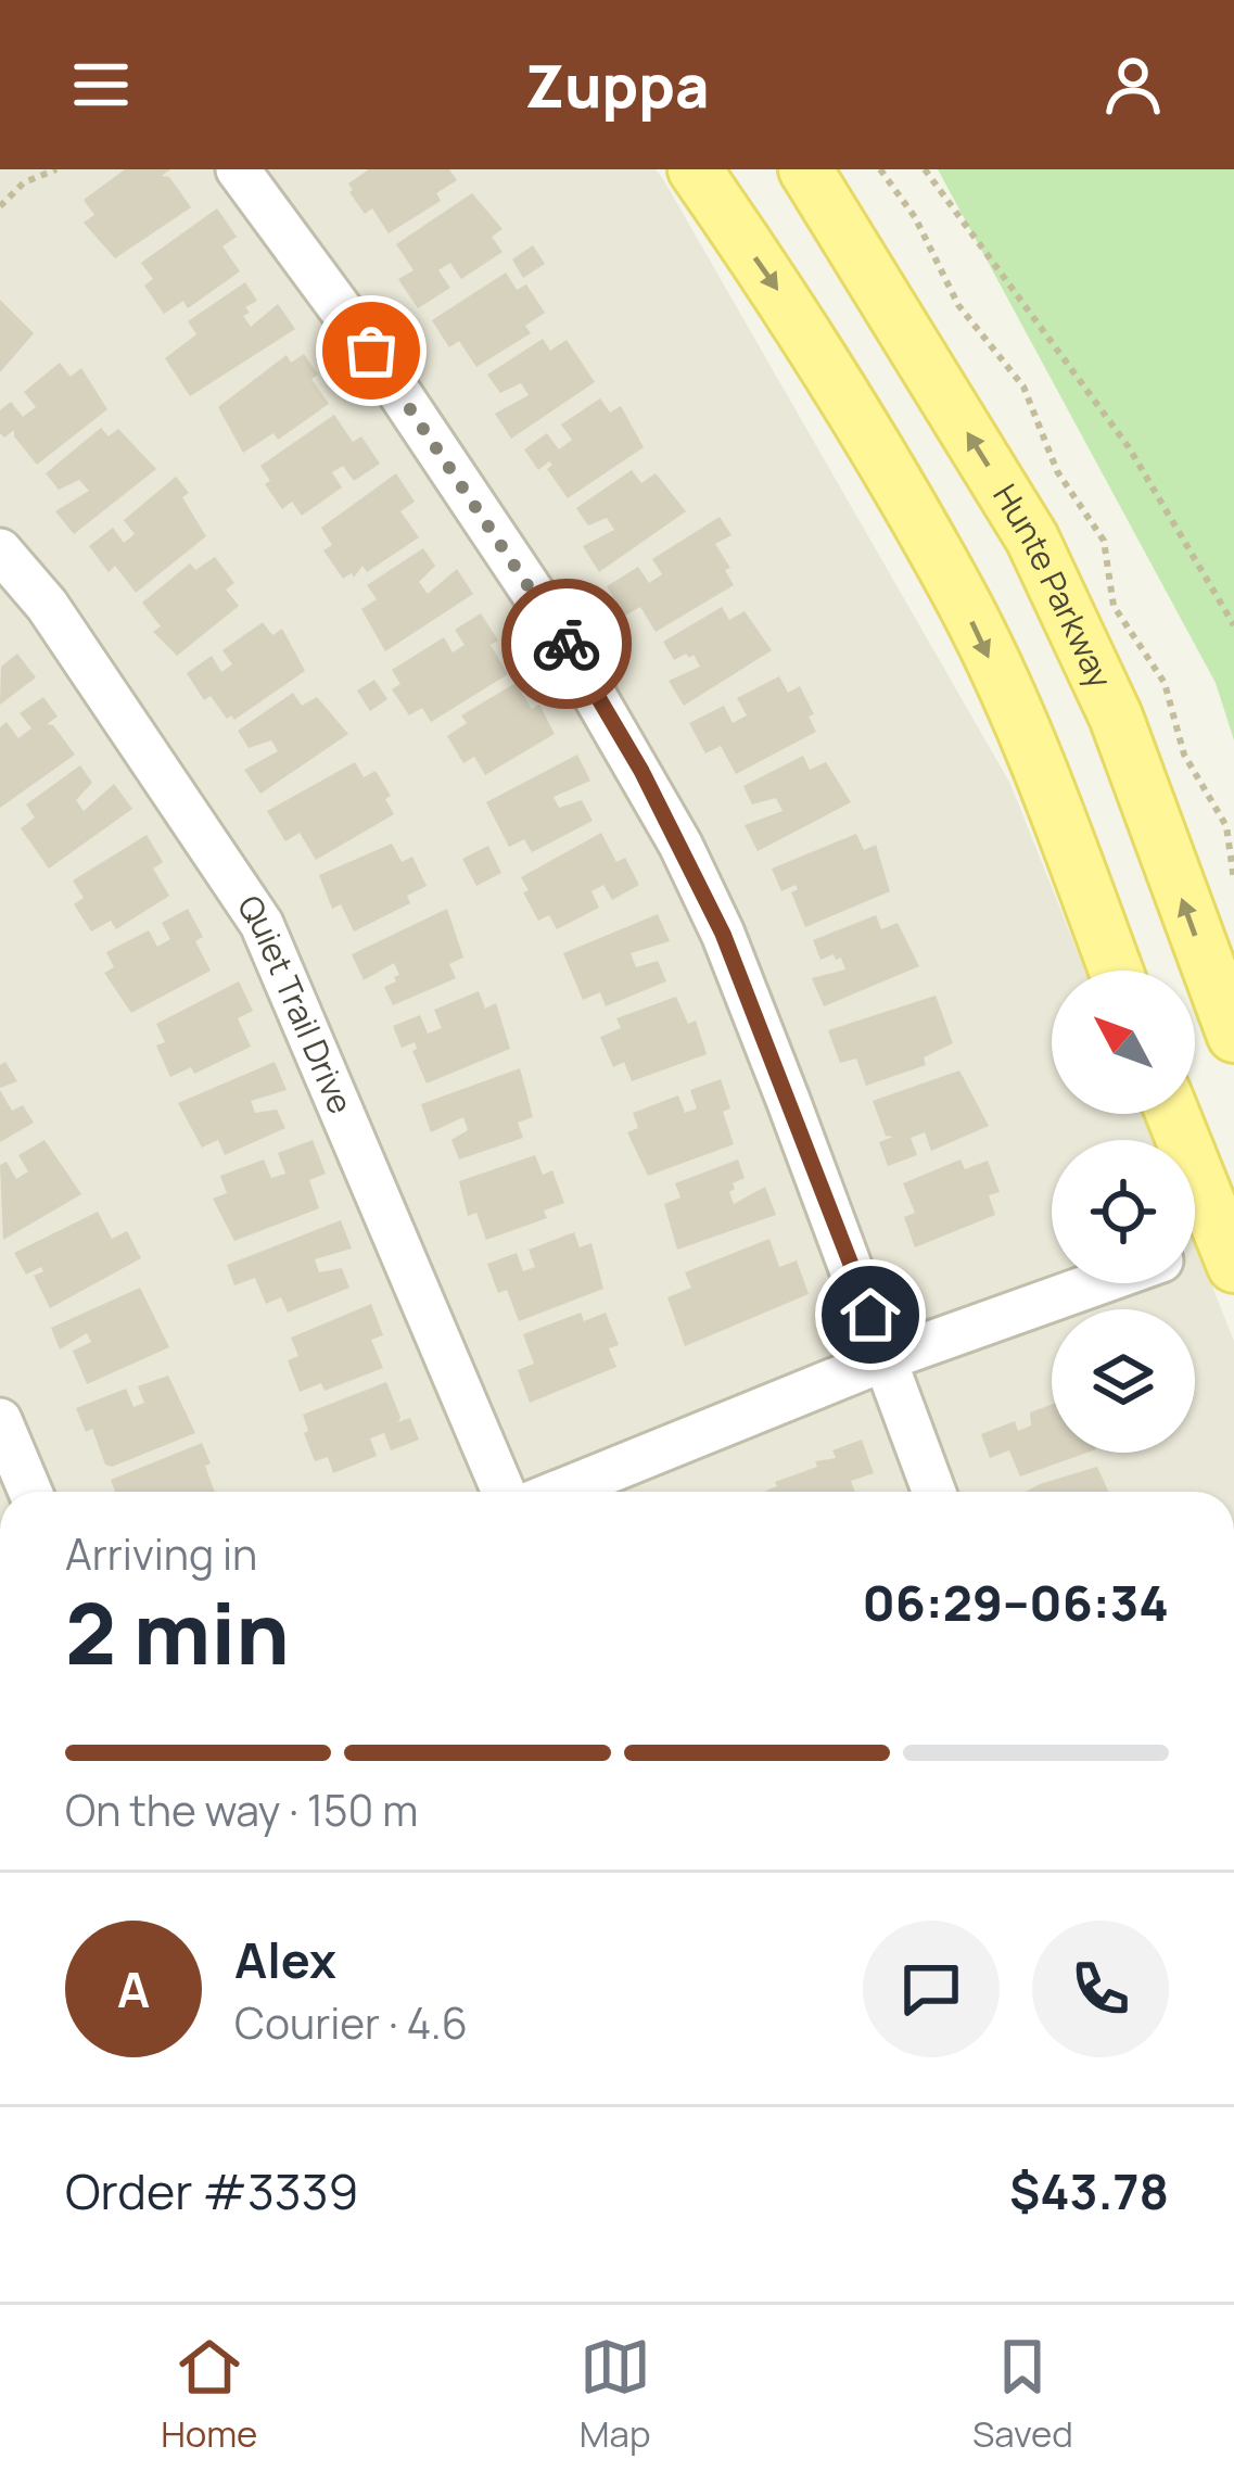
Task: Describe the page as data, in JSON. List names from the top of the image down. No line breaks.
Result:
{"streets":{"main road":["Hunte Parkway"],"street":["Quiet Trail Drive"]},"north":"top left","page":{"header":"Zuppa","heading":["2 min","Arriving in","06:29–06:34"],"panel":["Alex","Courier · 4.6","Order #3339","$43.78"],"bar":"On the way · 150 m","round":"A","tabs":["Home","Map","Saved"]}}
